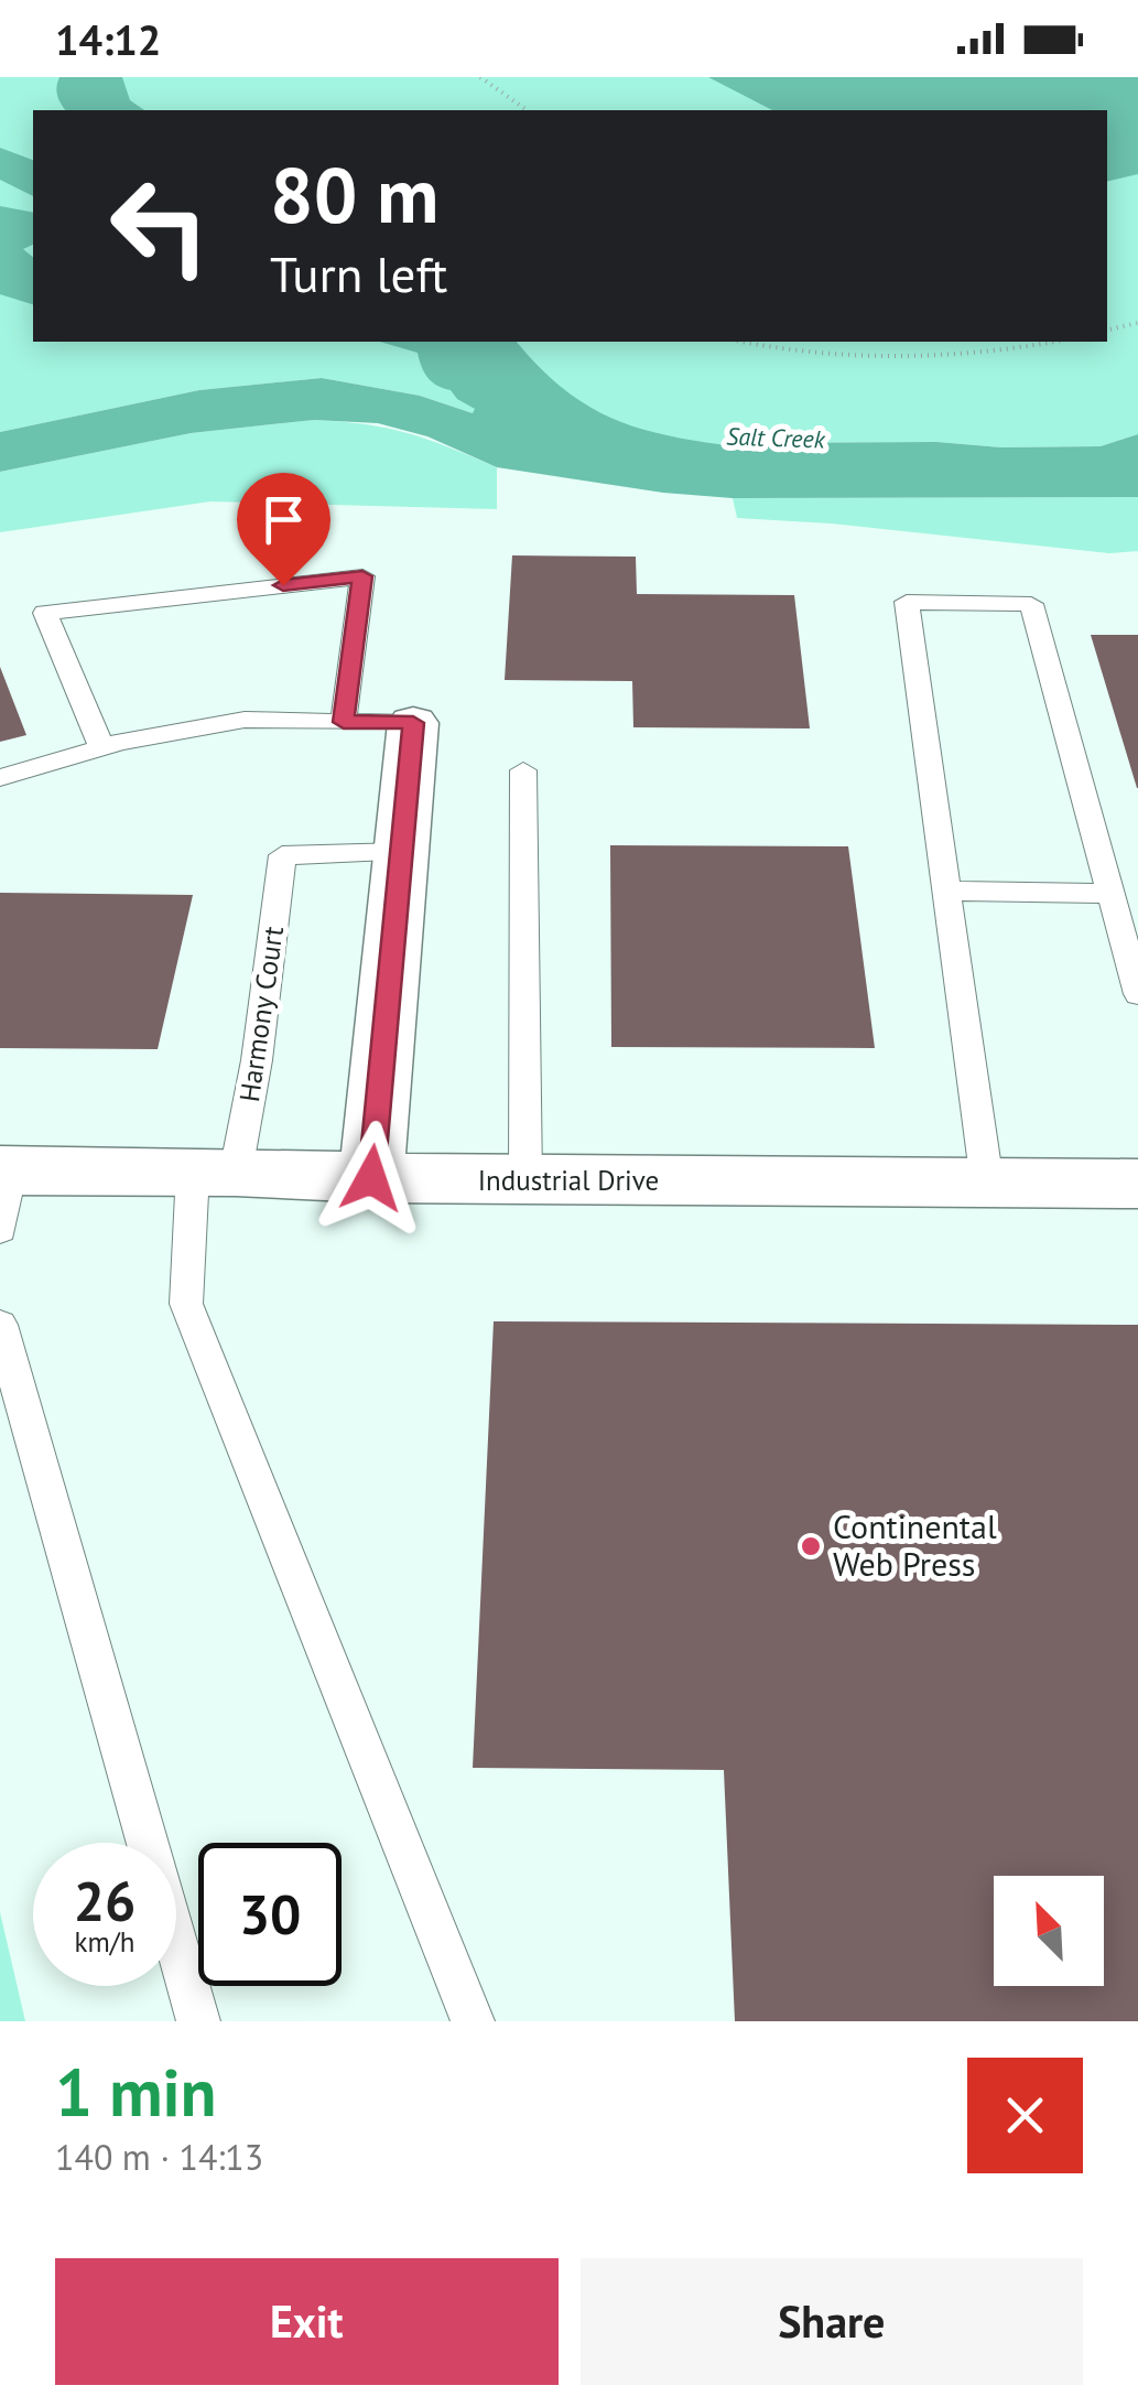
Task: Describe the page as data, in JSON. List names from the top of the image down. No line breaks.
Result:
{"streets":{"street":["Industrial Drive"],"lane":["Harmony Court"]},"crossings":[["Harmony Court","Industrial Drive"]],"water":["Salt Creek"],"places":["Continental Web Press"],"north":"top left","page":{"status":"14:12","turn":["80 m","Turn left"],"speed":"26 km/h","limit":"30","heading":["1 min","140 m · 14:13"],"buttons":["Exit","Share"]}}
